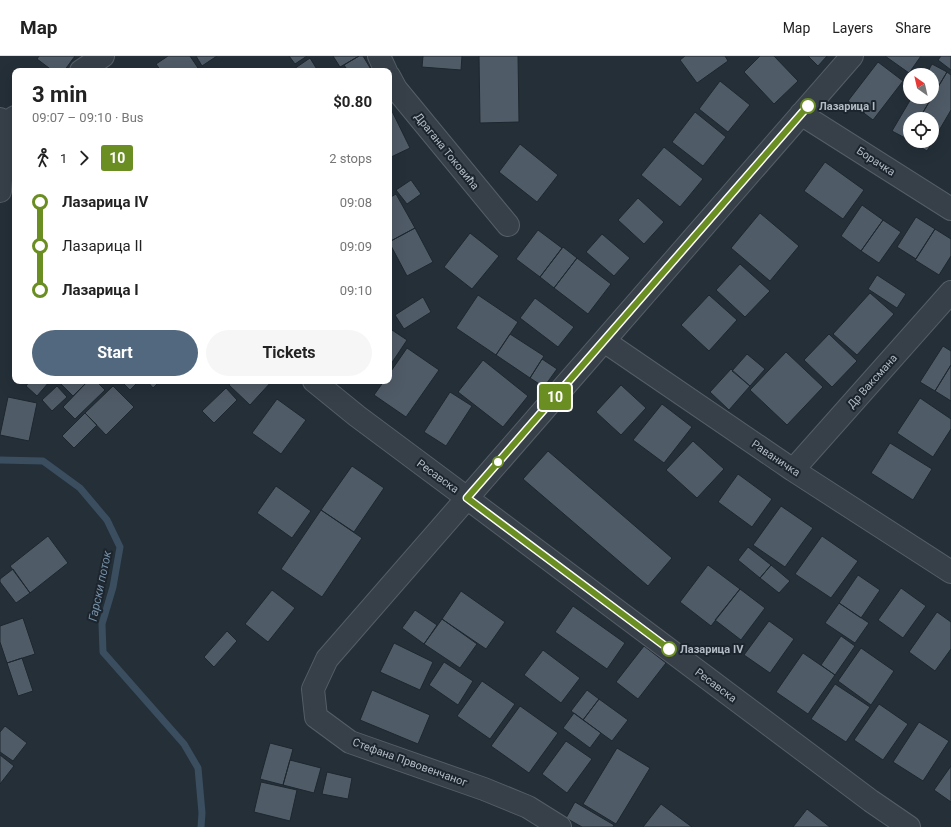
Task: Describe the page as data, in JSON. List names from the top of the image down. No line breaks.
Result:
{"streets":{"street":["Драгана Токовића","Борачка","Др Ваксмана","Раваничка","Ресавска","Стефана Првовенчаног"]},"crossings":[["Борачка","Стефана Првовенчаног"],["Др Ваксмана","Раваничка"],["Раваничка","Стефана Првовенчаног"],["Ресавска","Стефана Првовенчаног"]],"water":["Гарски поток"],"places":["Лазарица I","Лазарица IV"],"lines":["bus line 10"],"north":"top left","page":{"header":"Map","nav":["Map","Layers","Share"],"on_map":"10","heading":["3 min","09:07 – 09:10 · Bus","$0.80"],"legs":["1","10","2 stops"],"list":[{"name":"Лазарица IV","value":"09:08"},{"name":"Лазарица II","value":"09:09"},{"name":"Лазарица I","value":"09:10"}],"buttons":["Start","Tickets"]}}
